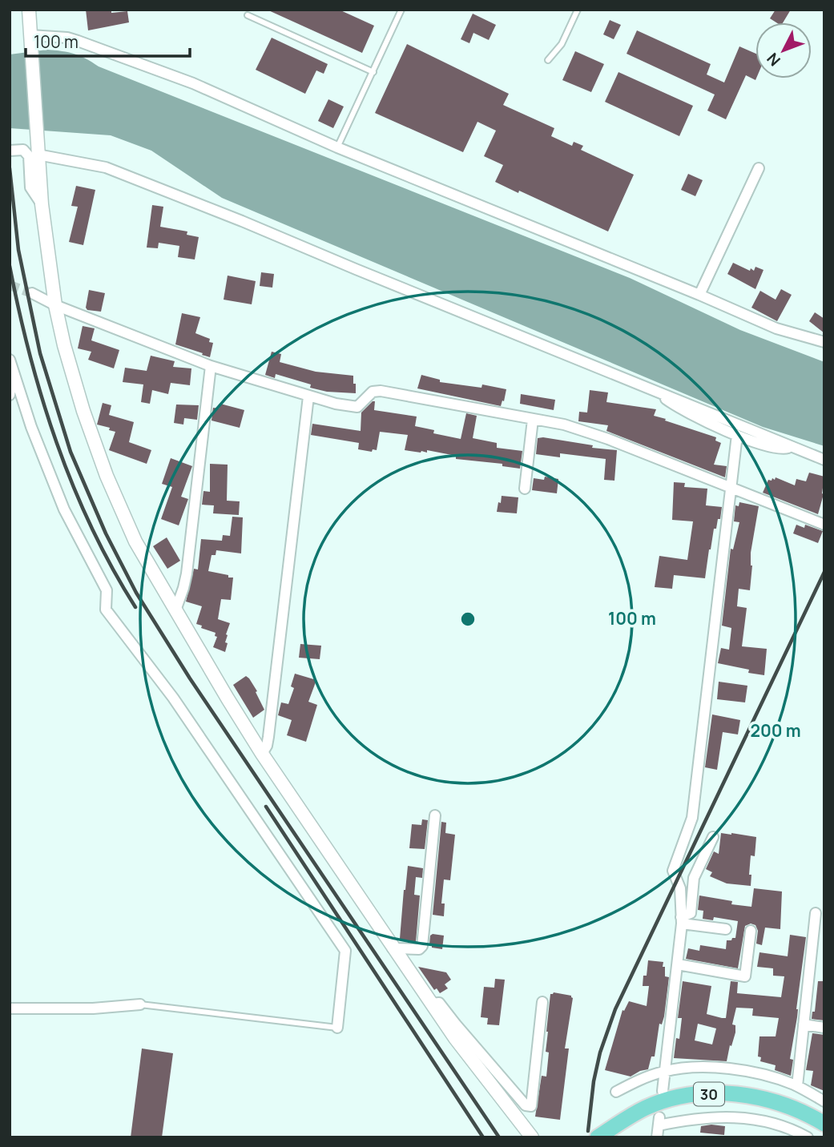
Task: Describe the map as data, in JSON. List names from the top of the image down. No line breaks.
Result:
{"streets":{"main road":["30"]},"scale_bar":"100 m","north":"bottom left","rings":["100 m","200 m"]}
